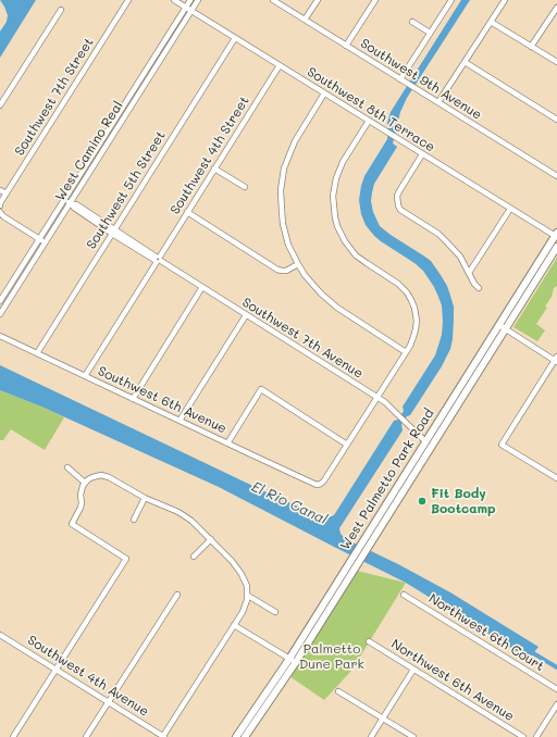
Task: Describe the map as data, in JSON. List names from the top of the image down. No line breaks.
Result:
{"streets":{"main road":["West Palmetto Park Road"],"street":["Southwest 9th Avenue","Southwest 7th Street","Southwest 8th Terrace","West Camino Real","Southwest 4th Street","Southwest 5th Street","Southwest 7th Avenue","Southwest 6th Avenue","Northwest 6th Court","Southwest 4th Avenue","Northwest 6th Avenue"]},"crossings":[["Southwest 8th Terrace","West Camino Real"],["Southwest 8th Terrace","Southwest 4th Street"],["Southwest 8th Terrace","Southwest 5th Street"],["Southwest 8th Terrace","West Palmetto Park Road"],["West Camino Real","Southwest 7th Avenue"],["Southwest 4th Street","Southwest 7th Avenue"],["Southwest 4th Street","Southwest 6th Avenue"],["Southwest 5th Street","Southwest 7th Avenue"],["Southwest 5th Street","Southwest 6th Avenue"],["Southwest 7th Avenue","West Palmetto Park Road"]],"water":["El Rio Canal"],"parks":["Palmetto Dune Park"],"places":["Fit Body Bootcamp"]}
